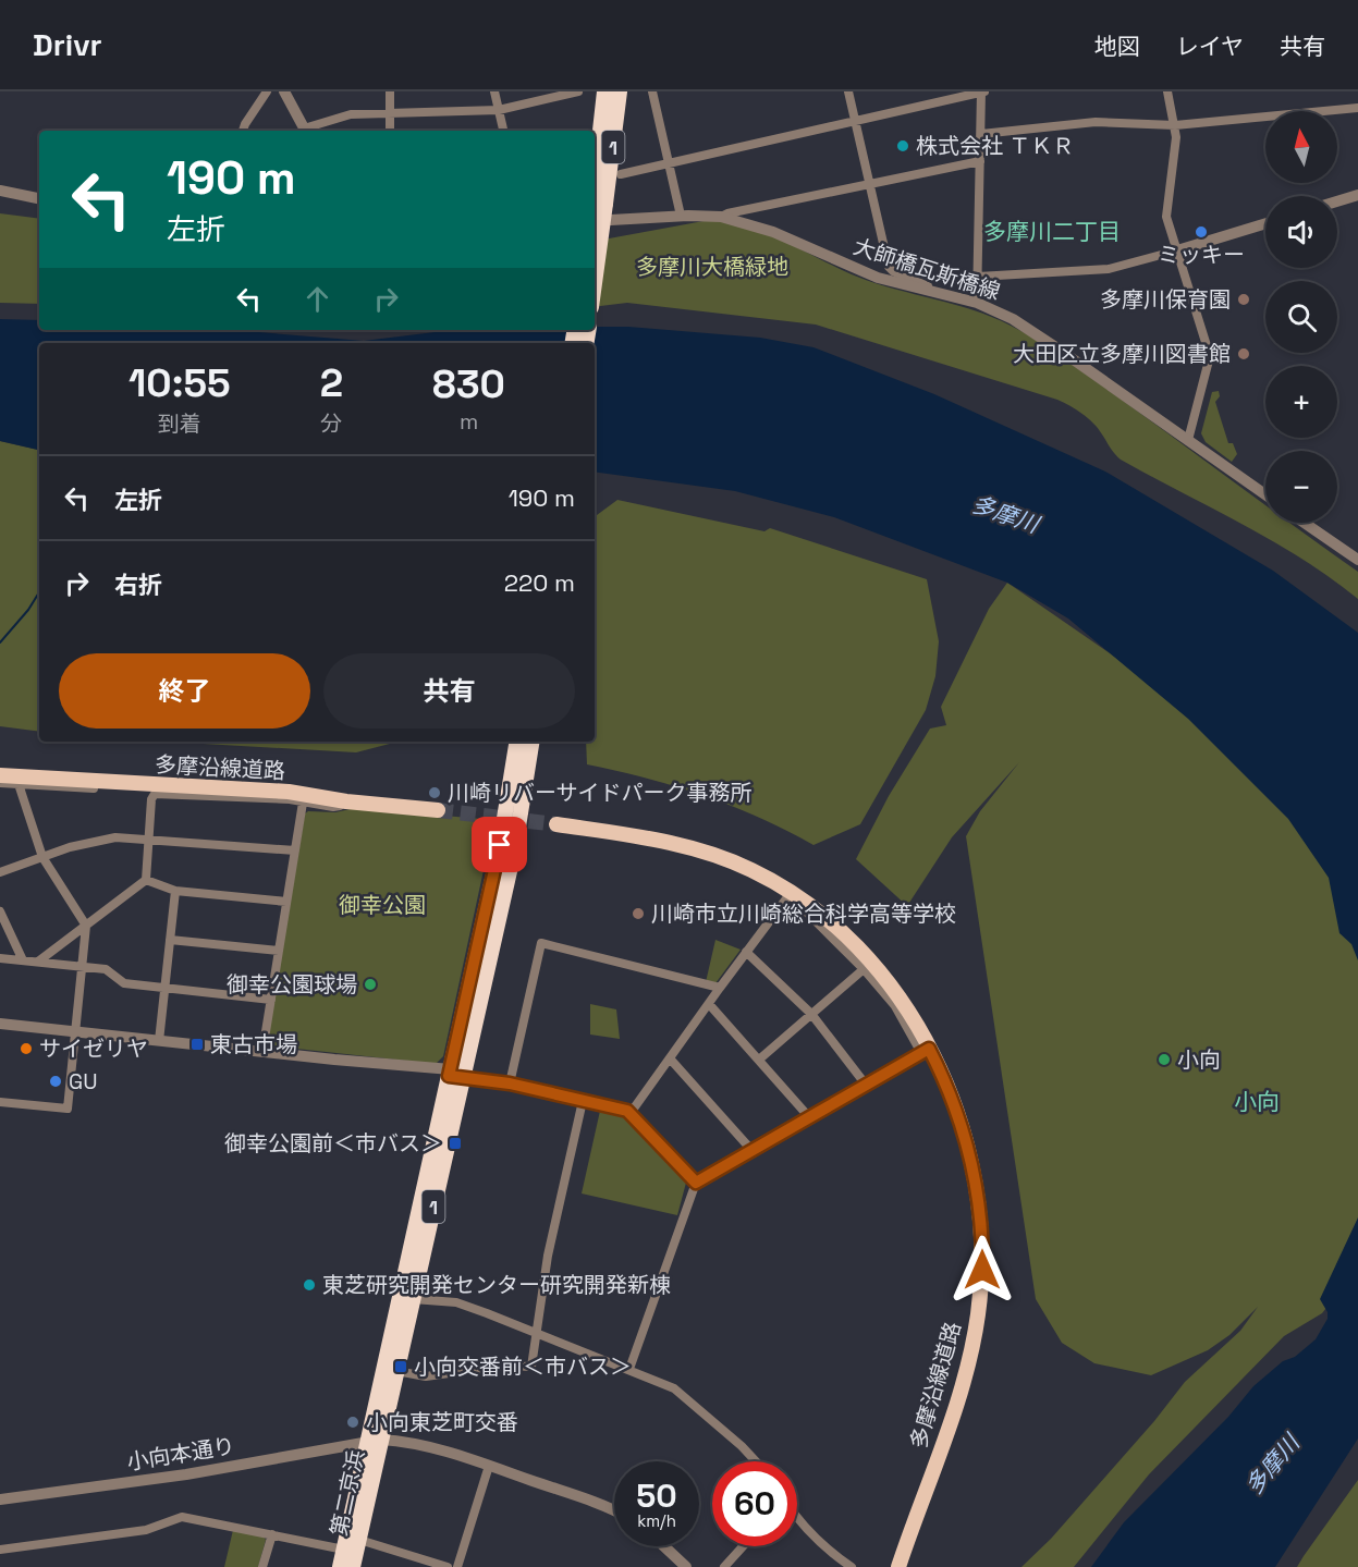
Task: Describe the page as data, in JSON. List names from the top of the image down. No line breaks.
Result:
{"streets":{"highway":["1","第二京浜"],"main road":["多摩沿線道路"],"street":["大師橋瓦斯橋線","小向本通り"]},"crossings":[["小向本通り","第二京浜"]],"districts":["多摩川二丁目","小向"],"water":["多摩川"],"parks":["多摩川大橋緑地","御幸公園"],"places":{"other":["株式会社 ＴＫＲ","ミッキー","多摩川保育園","大田区立多摩川図書館","川崎リバーサイドパーク事務所","川崎市立川崎総合科学高等学校","御幸公園球場","サイゼリヤ","小向","GU","東芝研究開発センター研究開発新棟","小向東芝町交番"],"transit":["東古市場","御幸公園前＜市バス＞","小向交番前＜市バス＞"]},"north":"top","page":{"header":"Drivr","nav":["地図","レイヤ","共有"],"map_buttons":["+","−"],"turn":["190 m","左折"],"eta":["10:55","到着","2","分","830","m"],"list":[{"name":"左折","value":"190 m"},{"name":"右折","value":"220 m"}],"buttons":["終了","共有"],"speed":"50 km/h","limit":"60"}}
